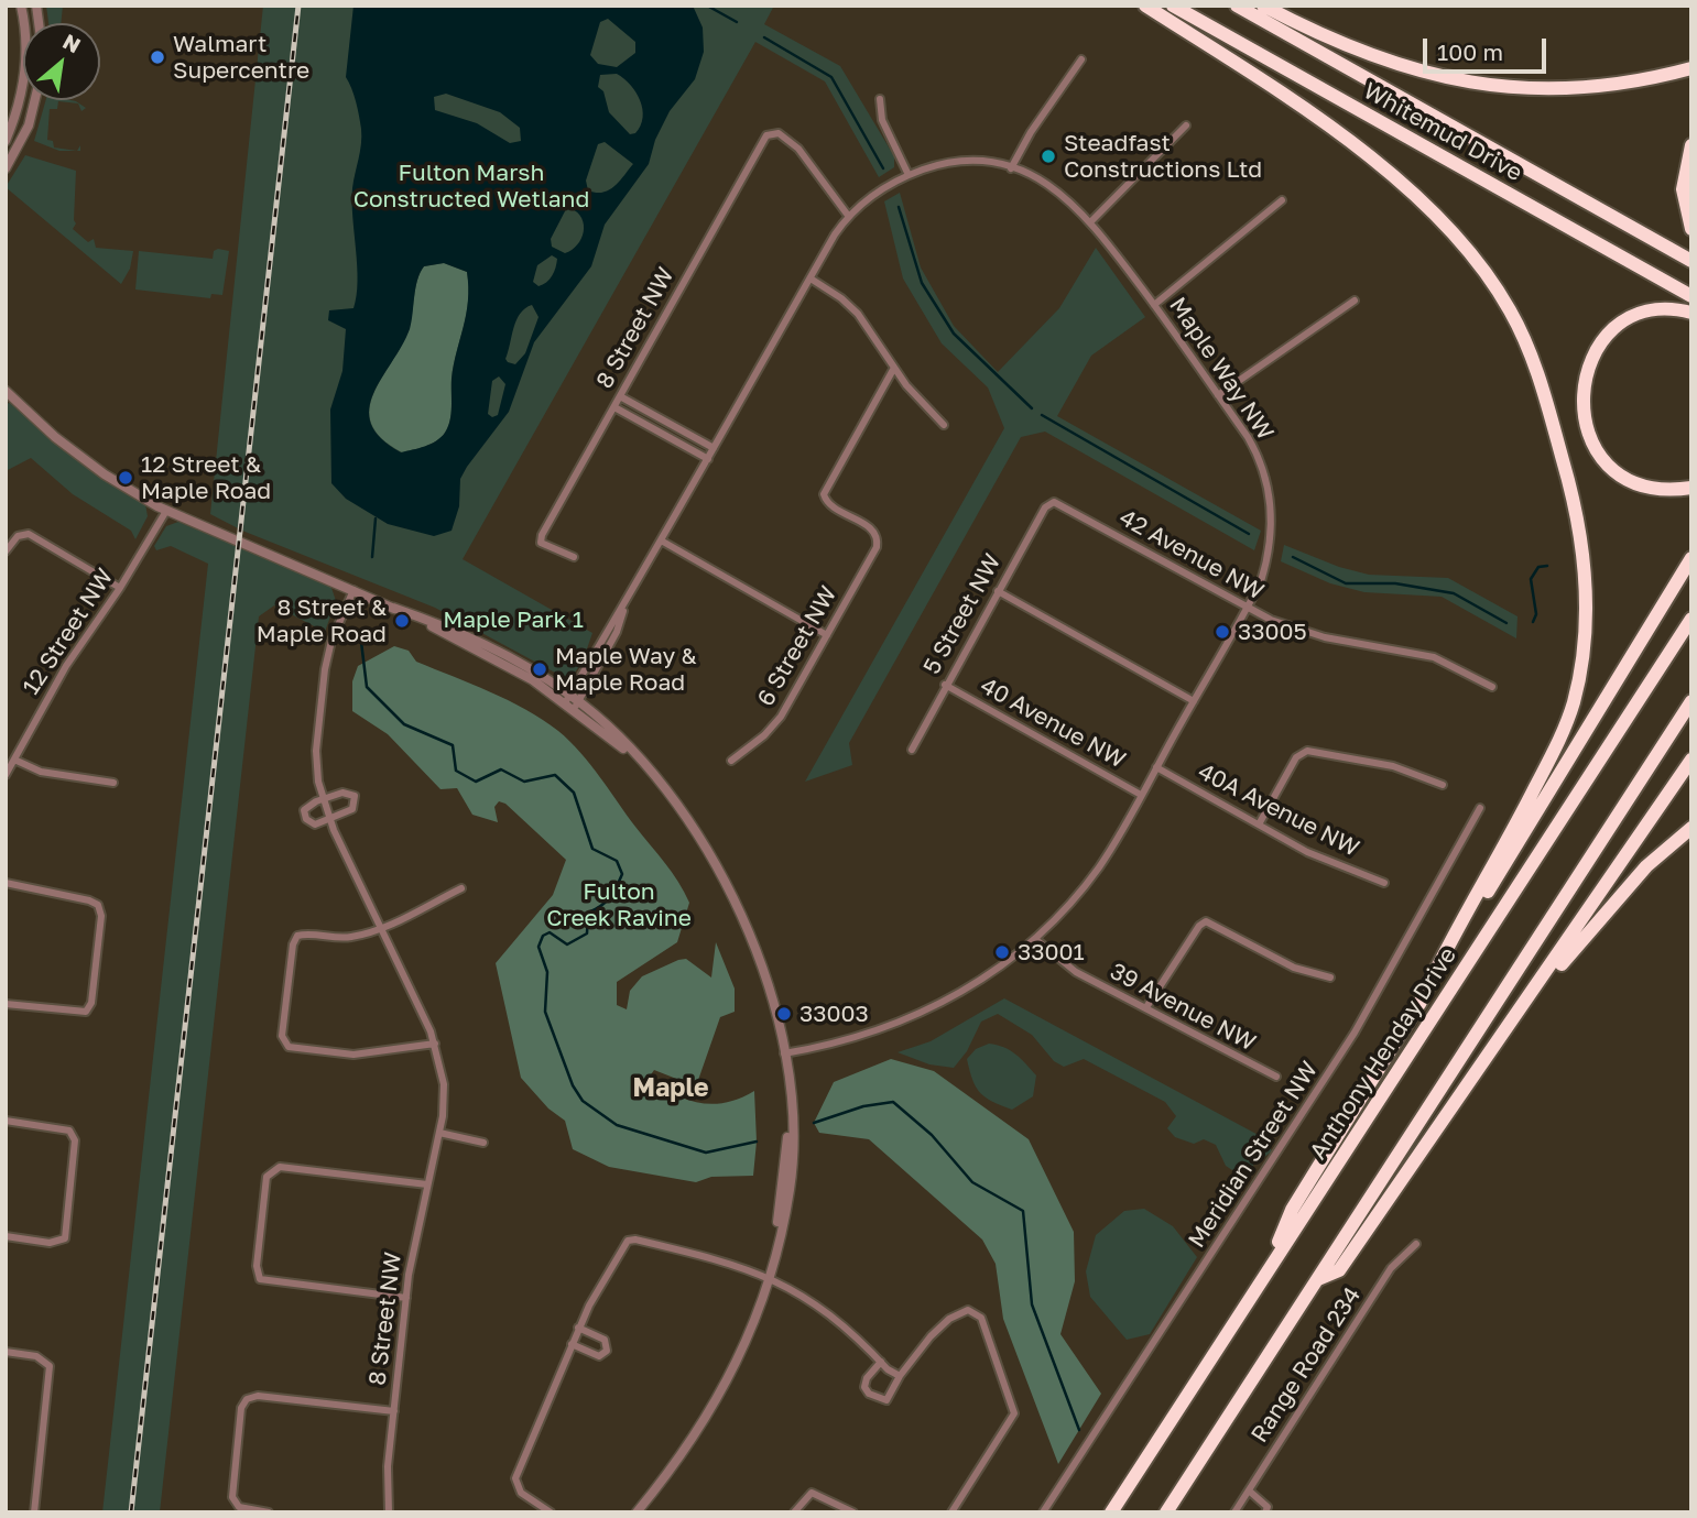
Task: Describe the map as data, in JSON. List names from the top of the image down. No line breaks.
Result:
{"streets":{"highway":["Whitemud Drive","Anthony Henday Drive"],"street":["8 Street NW","Maple Way NW","42 Avenue NW","5 Street NW","12 Street NW","6 Street NW","40 Avenue NW","40A Avenue NW","39 Avenue NW","Meridian Street NW","Range Road 234"]},"crossings":[["8 Street NW","Maple Way NW"],["Maple Way NW","42 Avenue NW"],["Maple Way NW","40 Avenue NW"],["Maple Way NW","40A Avenue NW"],["Maple Way NW","39 Avenue NW"],["42 Avenue NW","5 Street NW"],["5 Street NW","40 Avenue NW"]],"districts":["Maple"],"parks":["Fulton Marsh Constructed Wetland","Maple Park 1","Fulton Creek Ravine"],"places":["Walmart Supercentre","Steadfast Constructions Ltd","12 Street & Maple Road","8 Street & Maple Road","33005","Maple Way & Maple Road","33001","33003"],"scale_bar":"100 m","north":"top right"}
